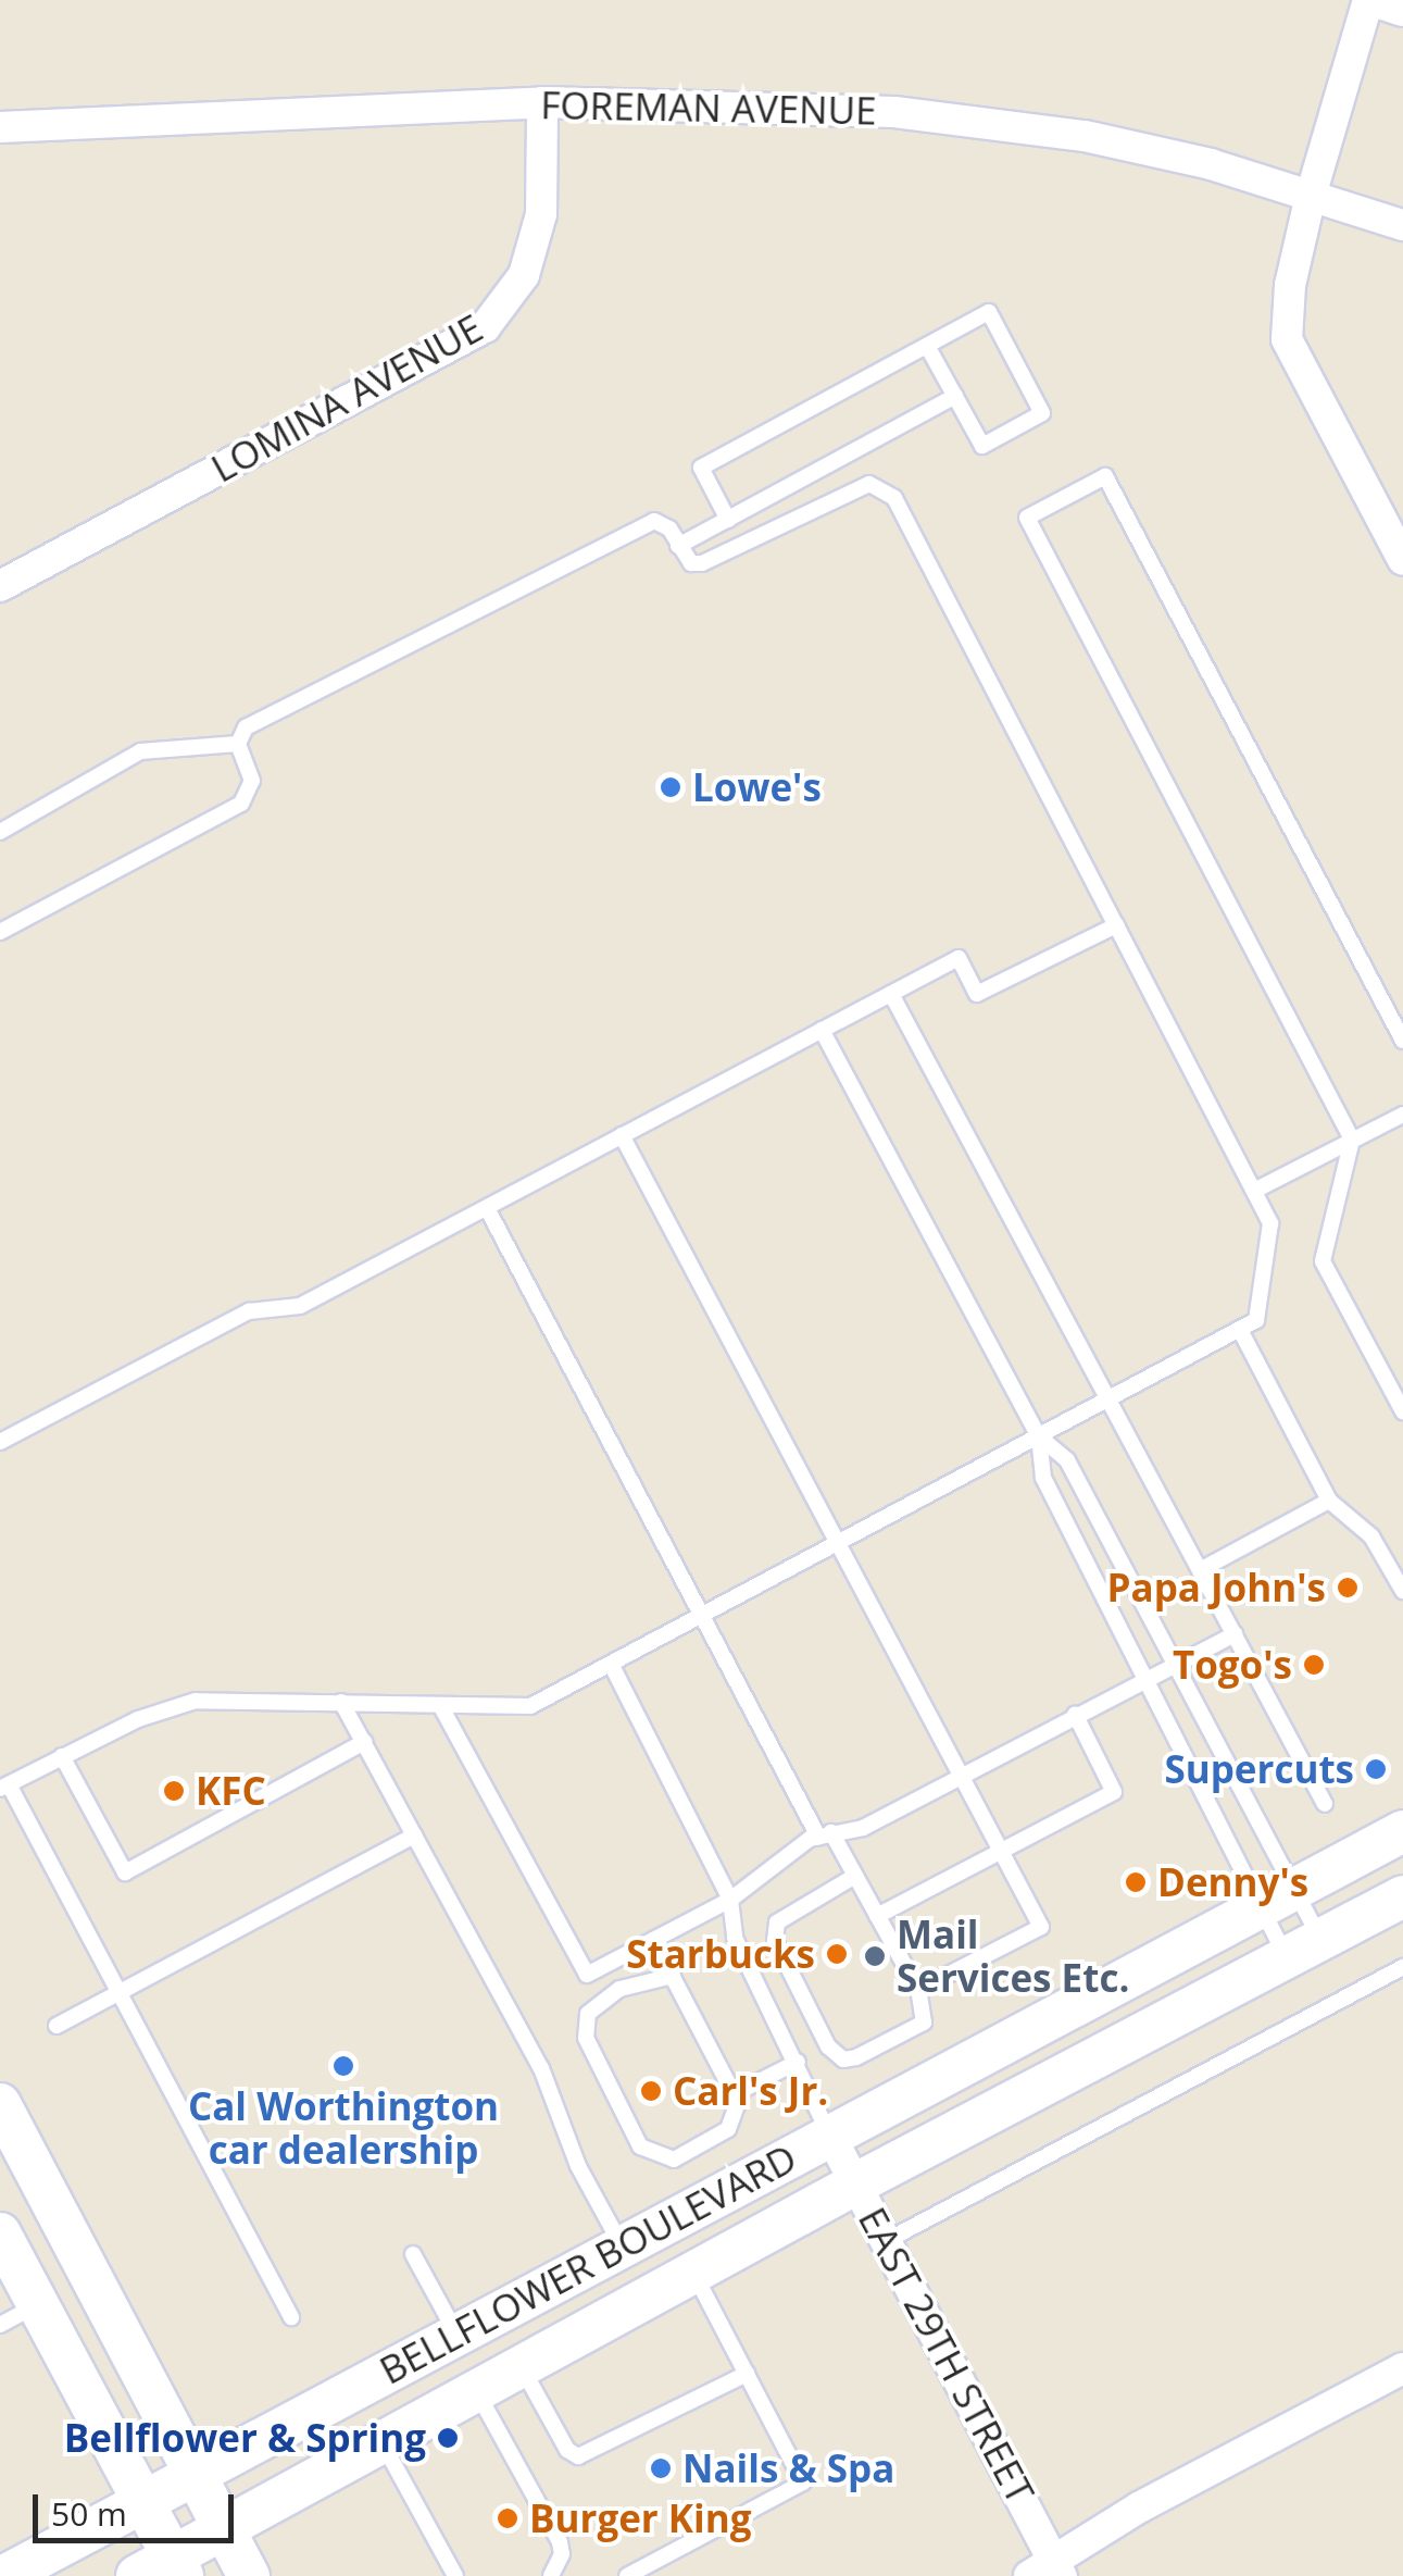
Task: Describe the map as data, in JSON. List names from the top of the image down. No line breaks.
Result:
{"streets":{"main road":["BELLFLOWER BOULEVARD"],"street":["FOREMAN AVENUE","LOMINA AVENUE","EAST 29TH STREET"]},"crossings":[["FOREMAN AVENUE","LOMINA AVENUE"],["BELLFLOWER BOULEVARD","EAST 29TH STREET"]],"places":["Lowe's","Papa John's","Togo's","Supercuts","KFC","Denny's","Starbucks","Mail Services Etc.","Cal Worthington car dealership","Carl's Jr.","Bellflower & Spring","Nails & Spa","Burger King"],"scale_bar":"50 m"}
